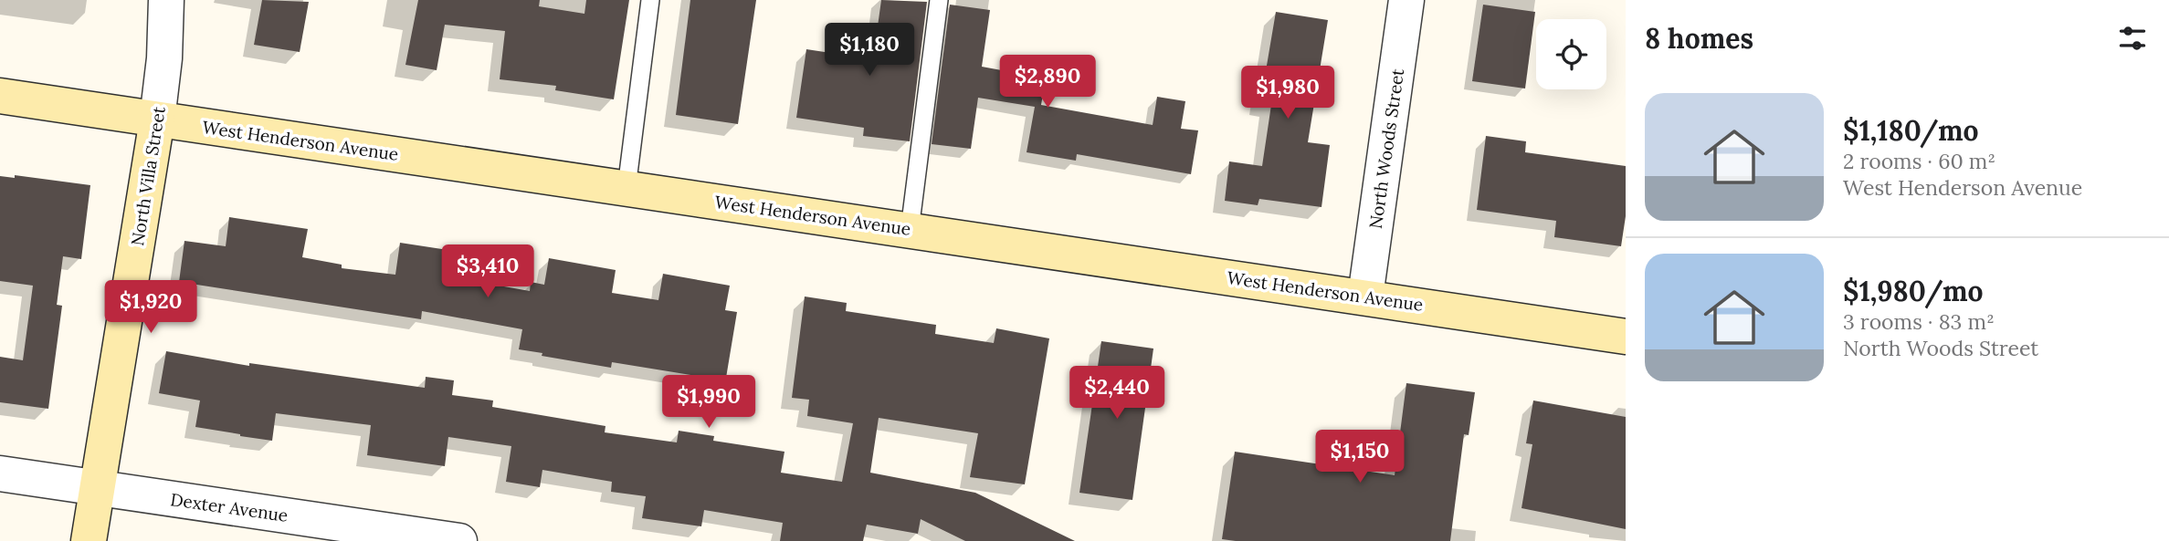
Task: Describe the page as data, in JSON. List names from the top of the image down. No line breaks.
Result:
{"streets":{"main road":["West Henderson Avenue","North Villa Street"],"street":["North Woods Street","Dexter Avenue"]},"crossings":[["West Henderson Avenue","North Woods Street"],["West Henderson Avenue","North Villa Street"],["North Villa Street","Dexter Avenue"]],"page":{"heading":"8 homes","price":["$1,180","$2,890","$1,980","$3,410","$1,920","$2,440","$1,990","$1,150"],"list":[{"name":"$1,180/mo","note":"2 rooms · 60 m² · West Henderson Avenue"},{"name":"$1,980/mo","note":"3 rooms · 83 m² · North Woods Street"}]}}
